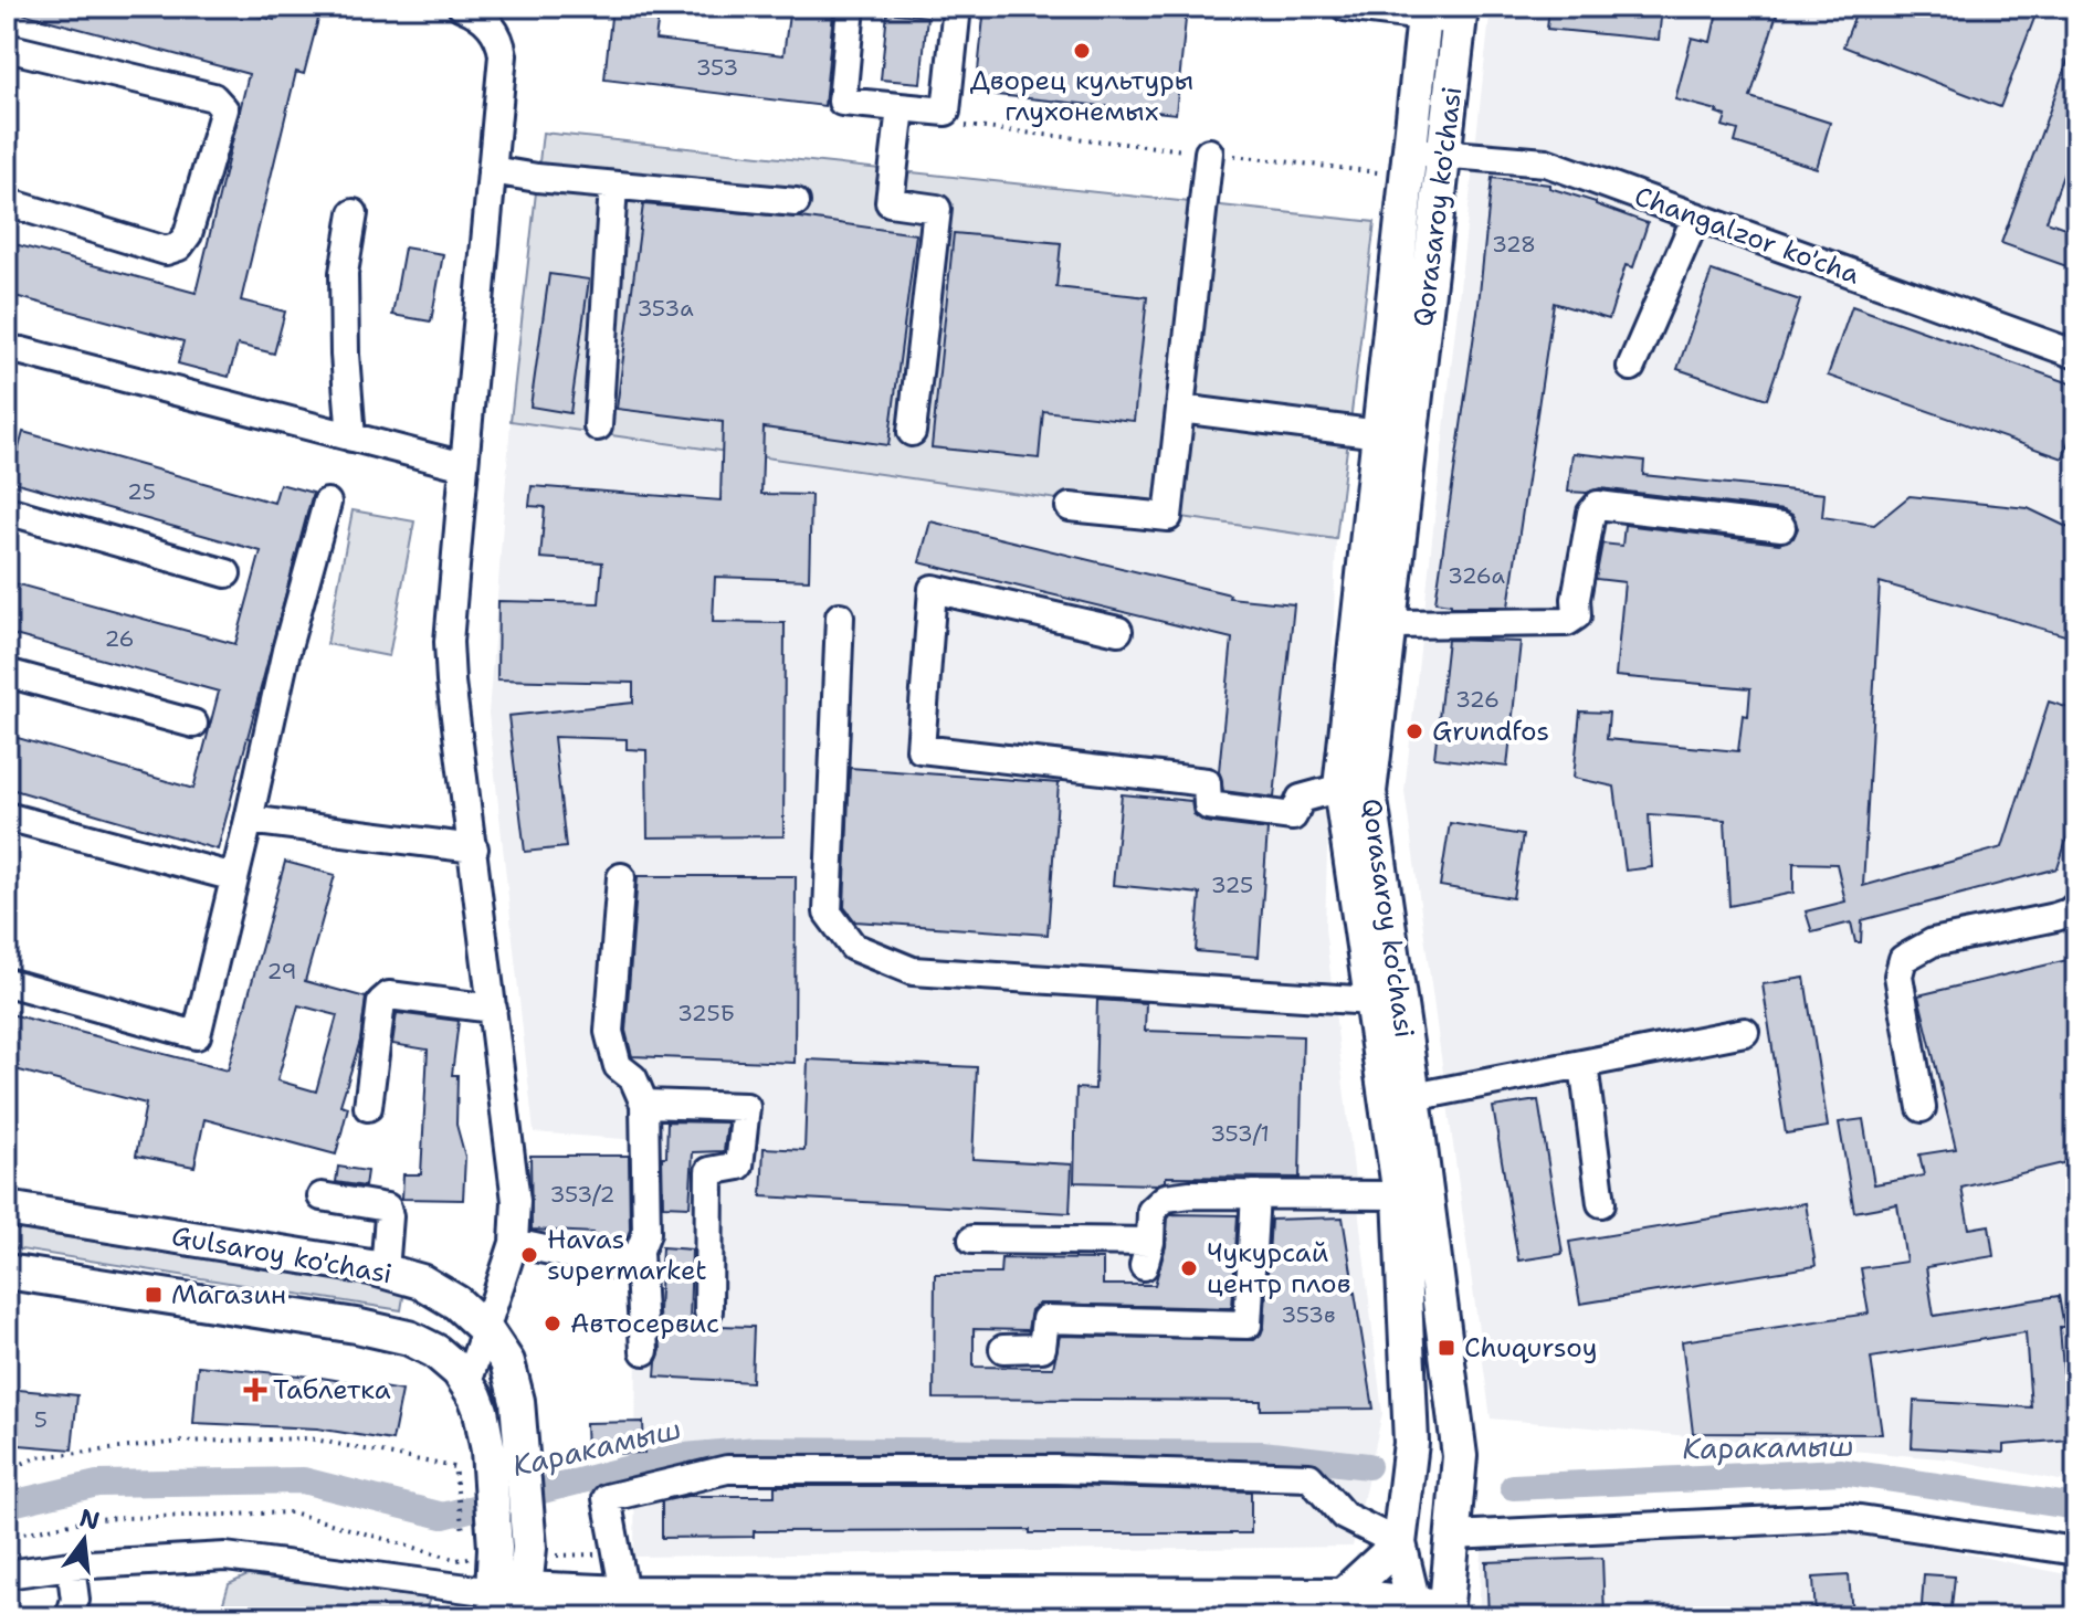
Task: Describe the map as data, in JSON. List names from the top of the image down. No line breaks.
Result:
{"streets":{"main road":["Qorasaroy ko'chasi","Gulsaroy ko'chasi"],"street":["Changalzor ko'cha"]},"crossings":[["Qorasaroy ko'chasi","Changalzor ko'cha"]],"water":["Каракамыш"],"places":{"other":["Дворец культуры глухонемых","Grundfos","Havas supermarket","Чукурсай центр плов","Автосервис"],"transit":["Магазин","Chuqursoy"],"health":["Таблетка"]},"house_numbers":["353","328","353а","25","326a","26","326","325","29","325Б","353/1","353/2","353в","5"],"north":"top"}
